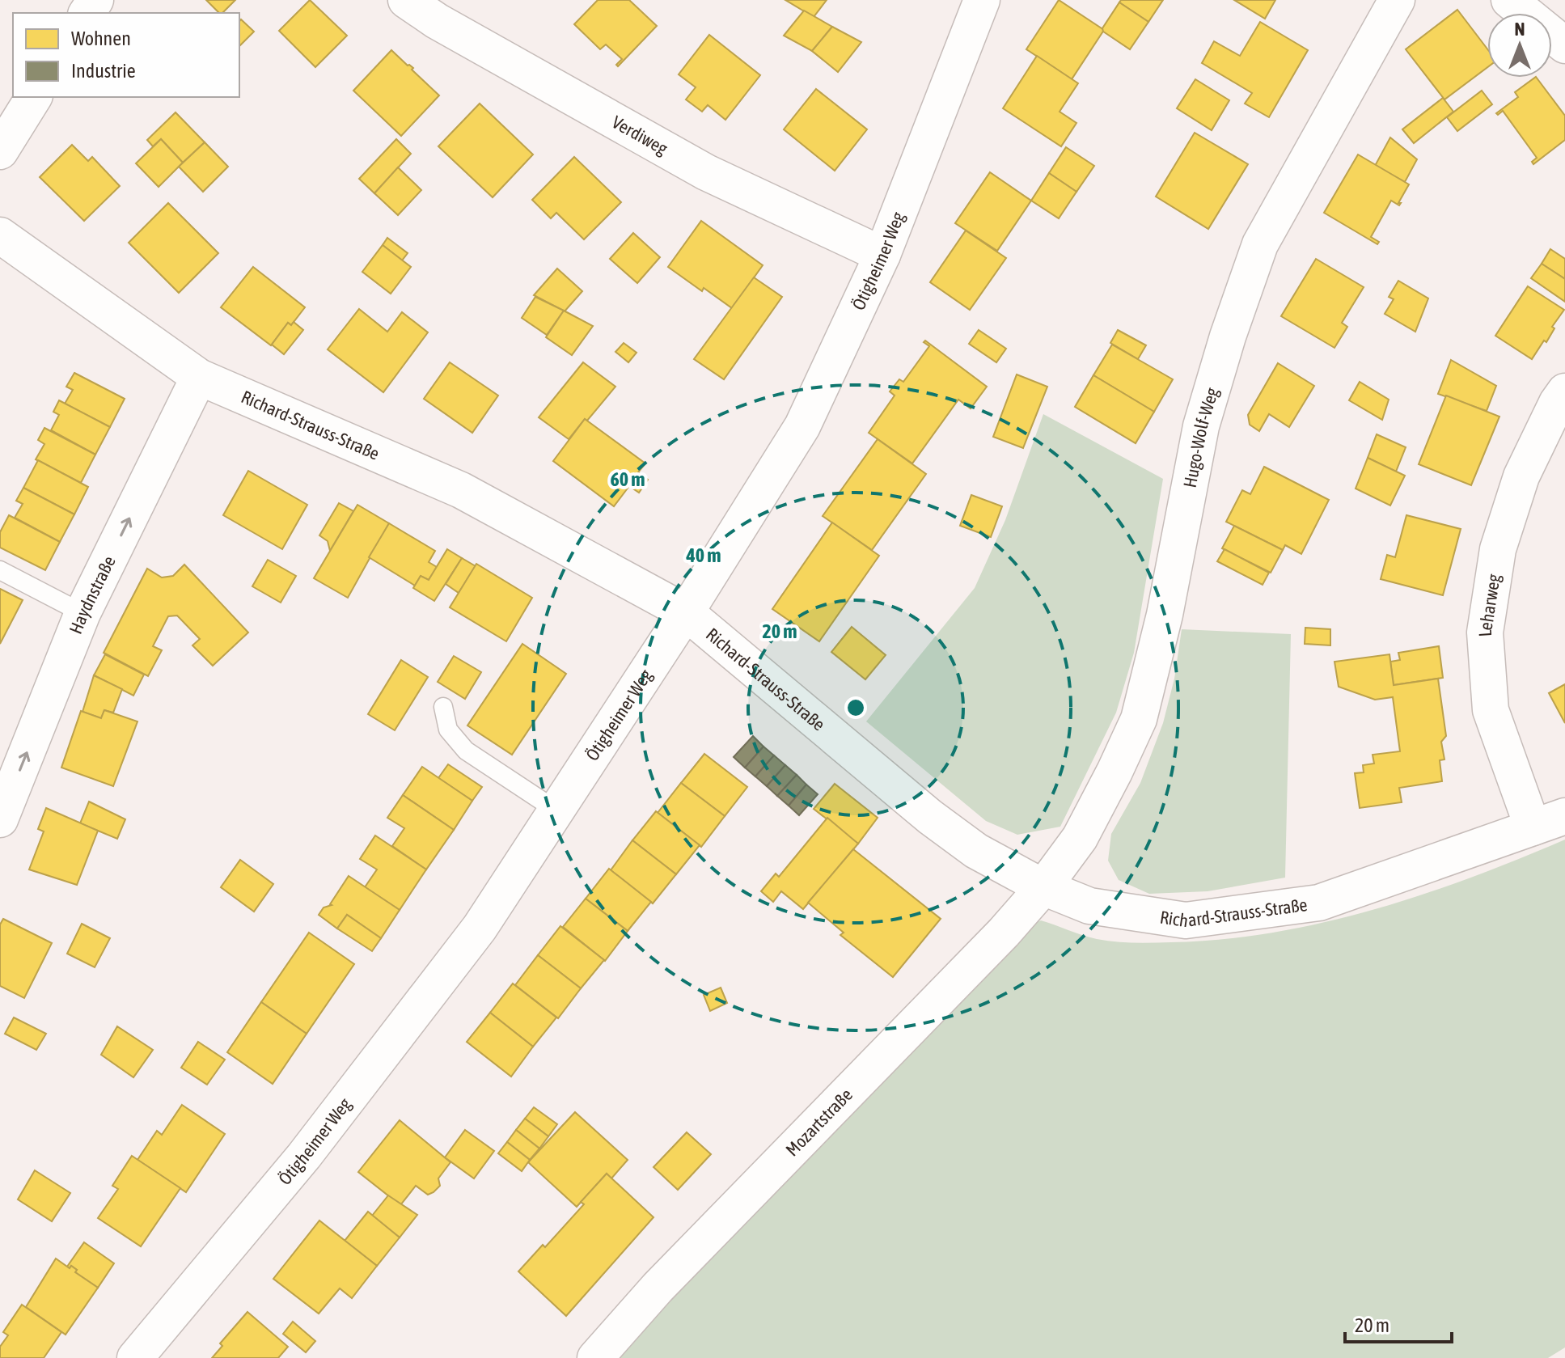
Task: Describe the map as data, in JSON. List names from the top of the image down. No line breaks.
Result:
{"streets":{"street":["Verdiweg","Ötigheimer Weg","Richard-Strauss-Straße","Hugo-Wolf-Weg","Haydnstraße","Leharweg","Mozartstraße"]},"crossings":[["Verdiweg","Ötigheimer Weg"],["Ötigheimer Weg","Richard-Strauss-Straße"],["Richard-Strauss-Straße","Hugo-Wolf-Weg"],["Richard-Strauss-Straße","Haydnstraße"],["Richard-Strauss-Straße","Leharweg"],["Richard-Strauss-Straße","Mozartstraße"],["Hugo-Wolf-Weg","Mozartstraße"]],"one_way":["Haydnstraße"],"legend":["Wohnen","Industrie"],"scale_bar":"20 m","north":"top","rings":["60 m","40 m","20 m"]}
